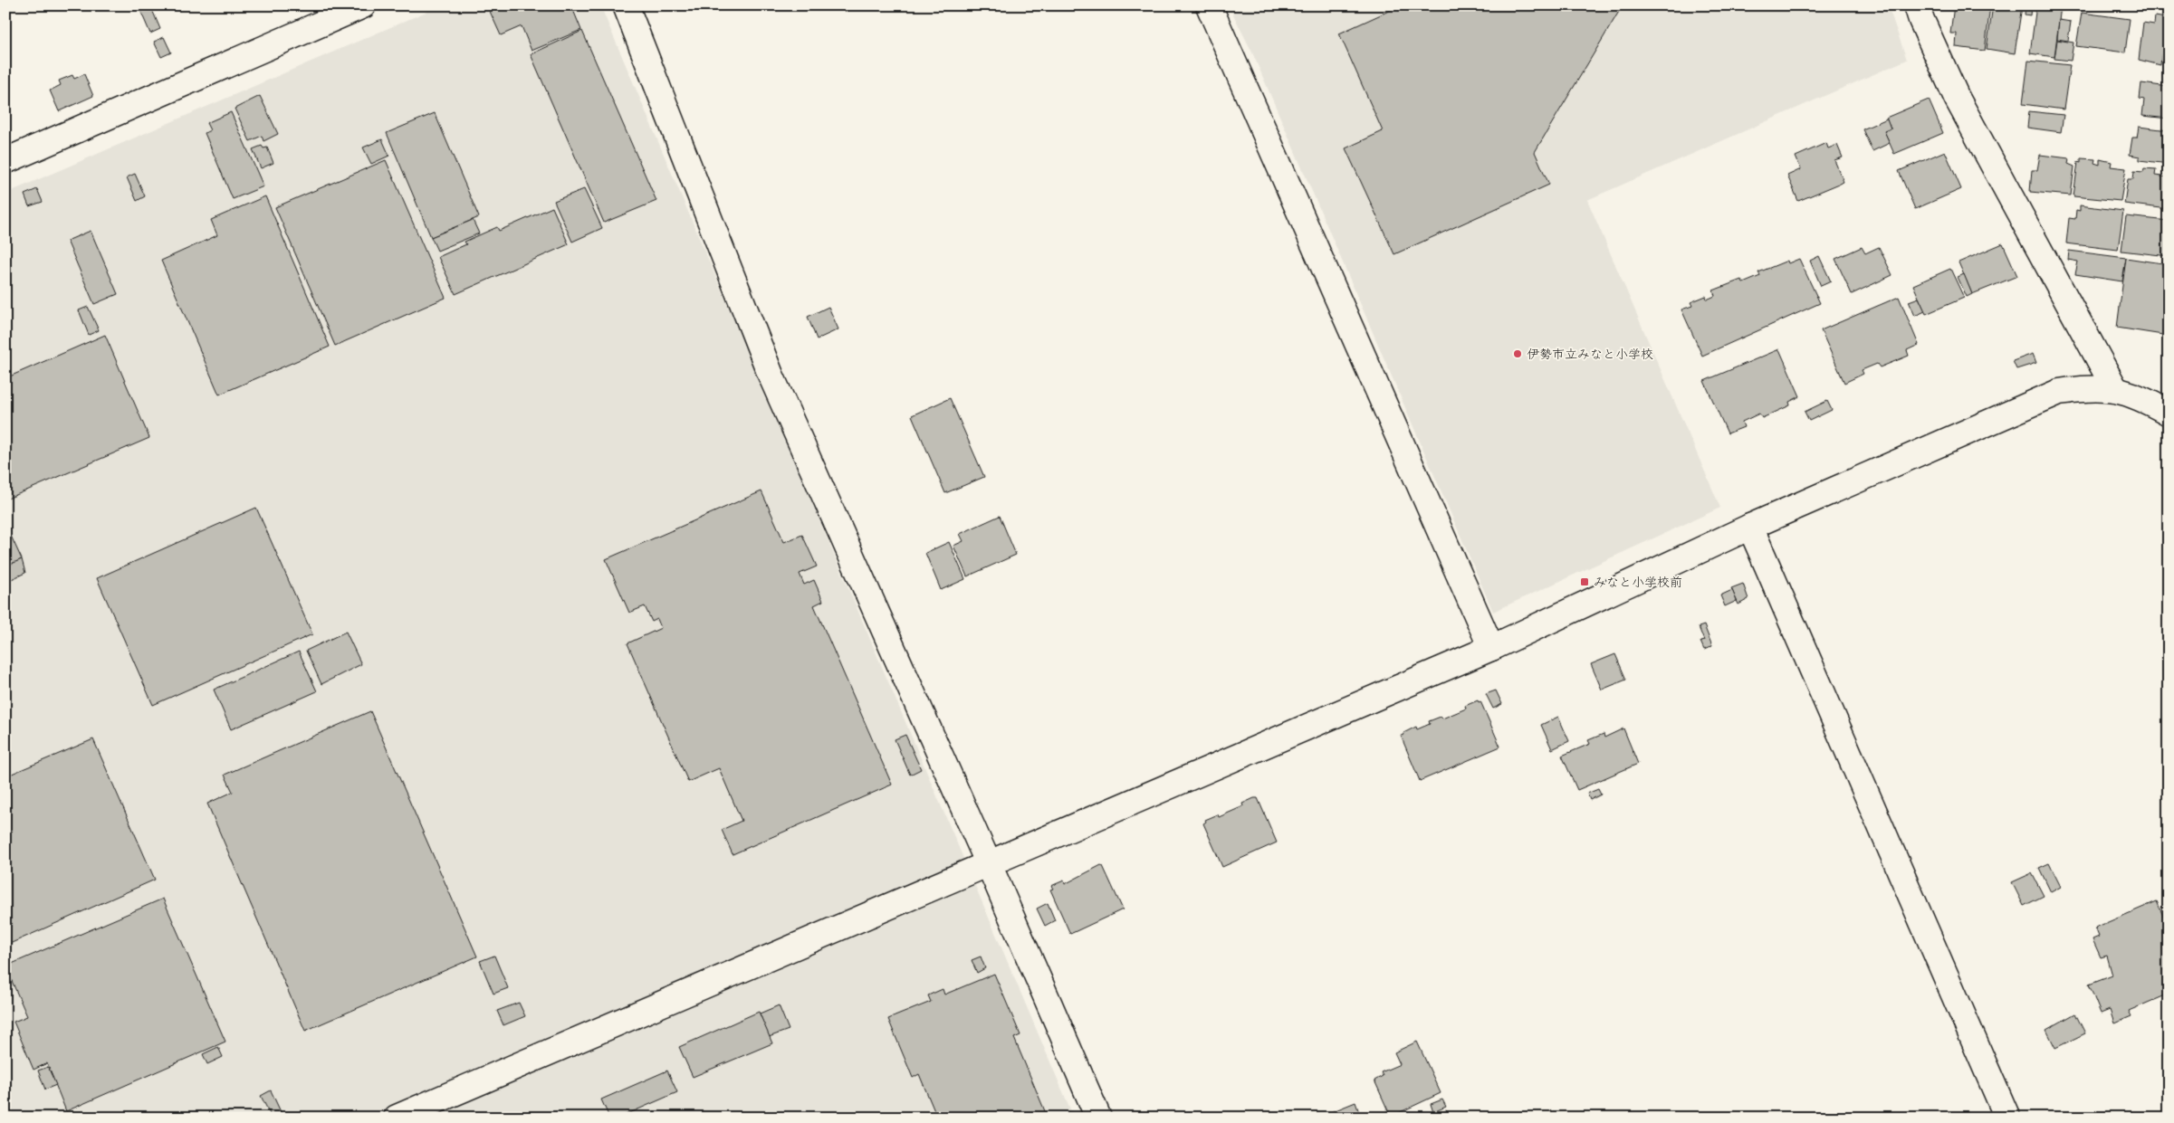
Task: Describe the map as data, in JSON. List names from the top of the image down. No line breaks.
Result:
{"places":{"other":["伊勢市立みなと小学校"],"transit":["みなと小学校前"]}}
